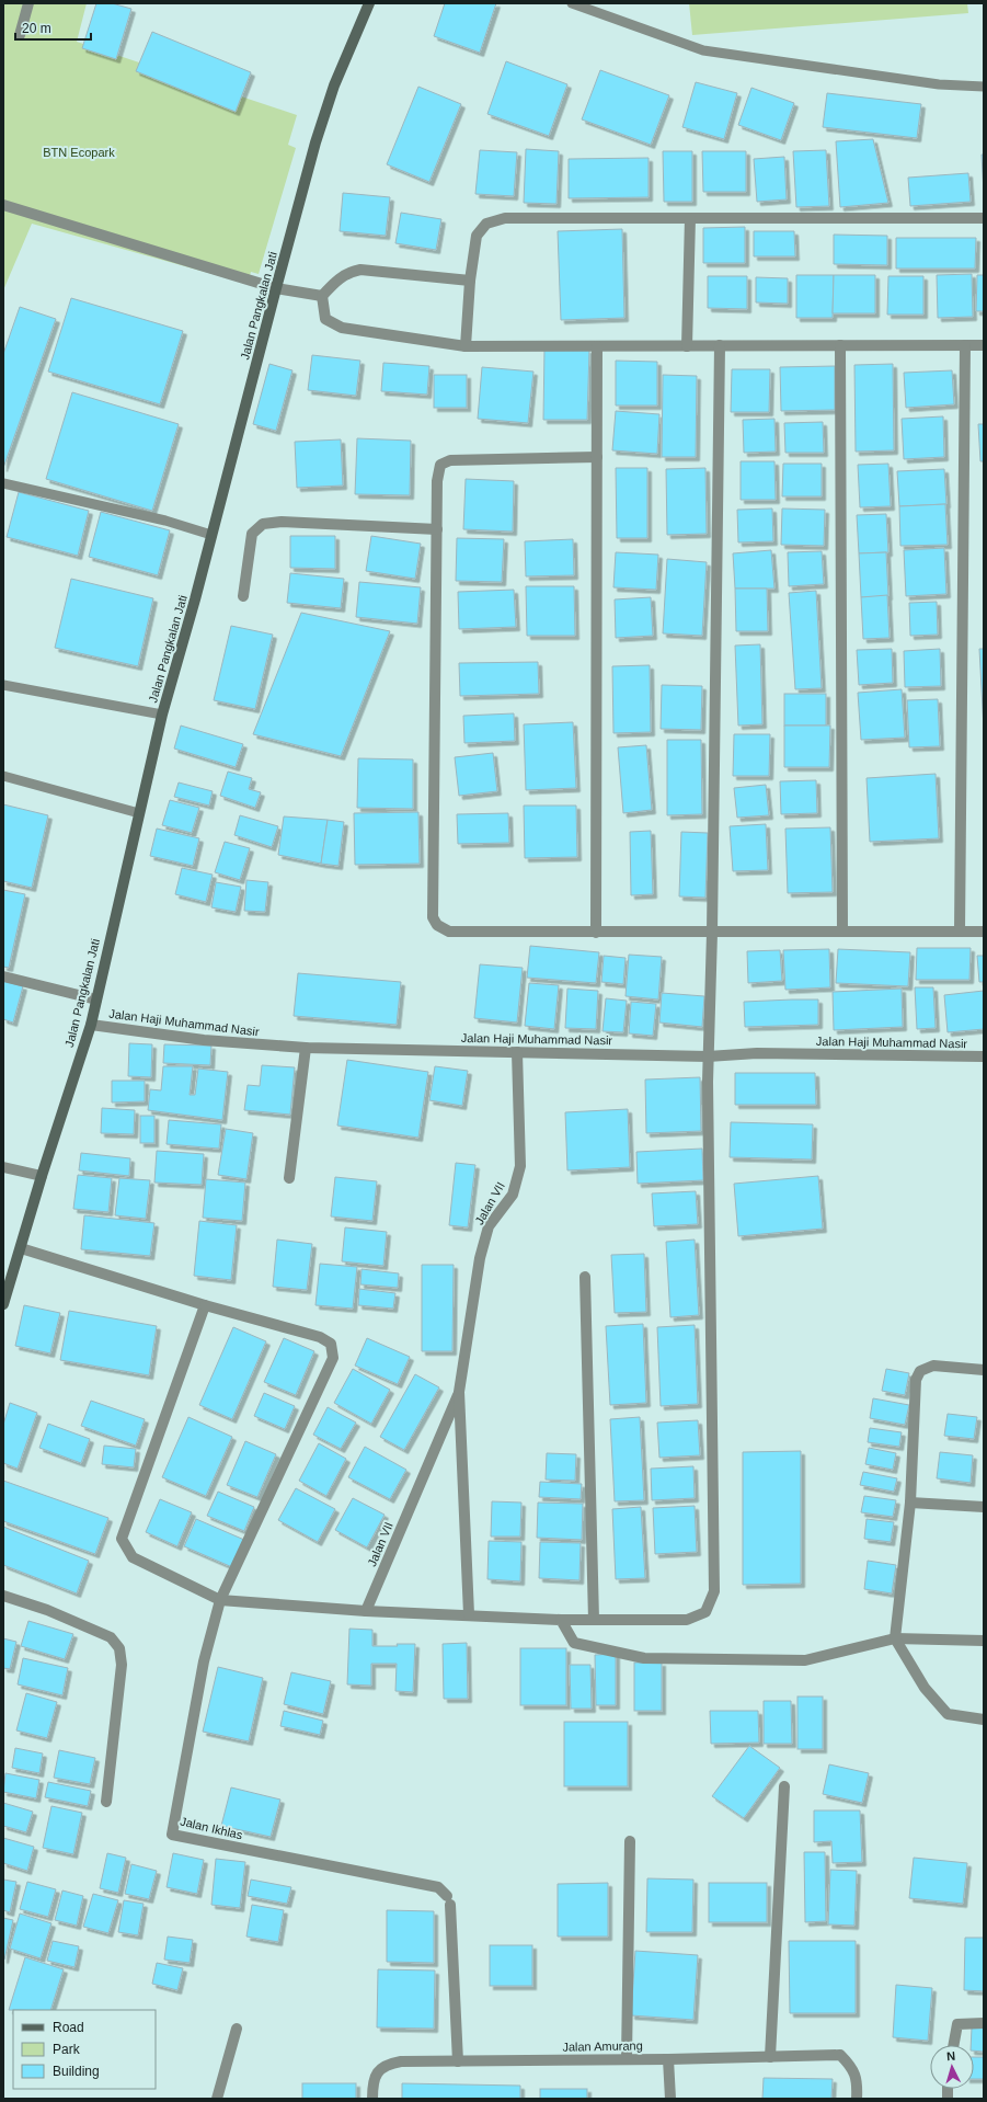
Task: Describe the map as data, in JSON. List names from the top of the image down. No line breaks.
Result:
{"streets":{"main road":["Jalan Pangkalan Jati"],"street":["Jalan Haji Muhammad Nasir","Jalan VII","Jalan Ikhlas","Jalan Amurang"]},"crossings":[["Jalan Pangkalan Jati","Jalan Haji Muhammad Nasir"],["Jalan Haji Muhammad Nasir","Jalan VII"],["Jalan Ikhlas","Jalan Amurang"]],"parks":["BTN Ecopark"],"legend":["Road","Park","Building"],"scale_bar":"20 m","north":"top"}
